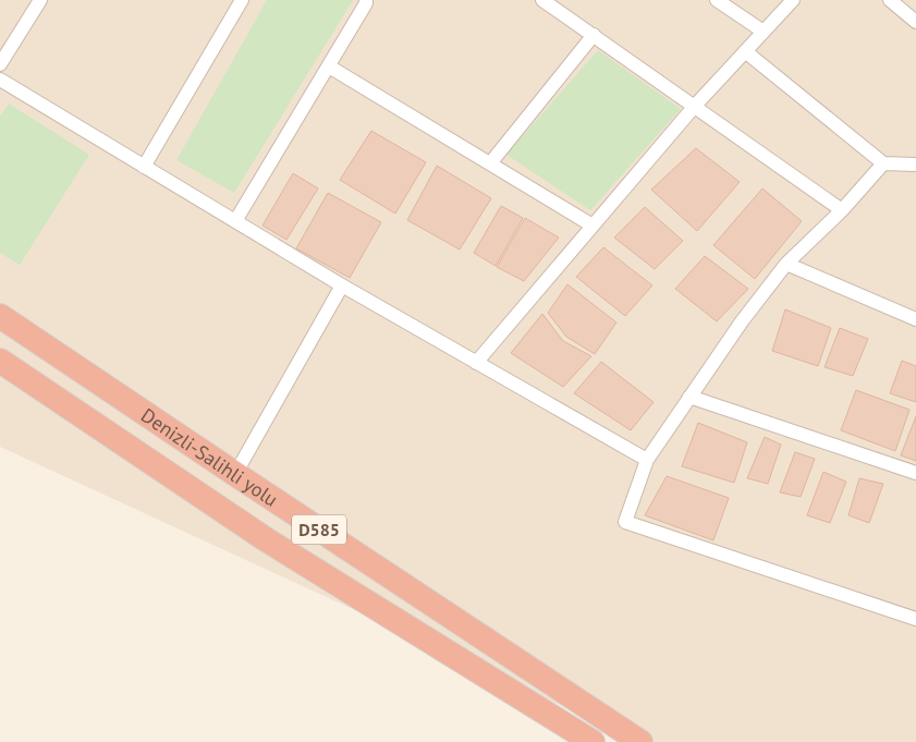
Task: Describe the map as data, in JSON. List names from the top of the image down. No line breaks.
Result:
{"streets":{"highway":["Denizli-Salihli yolu","D585"]},"crossings":[["Denizli-Salihli yolu","D585"]]}
